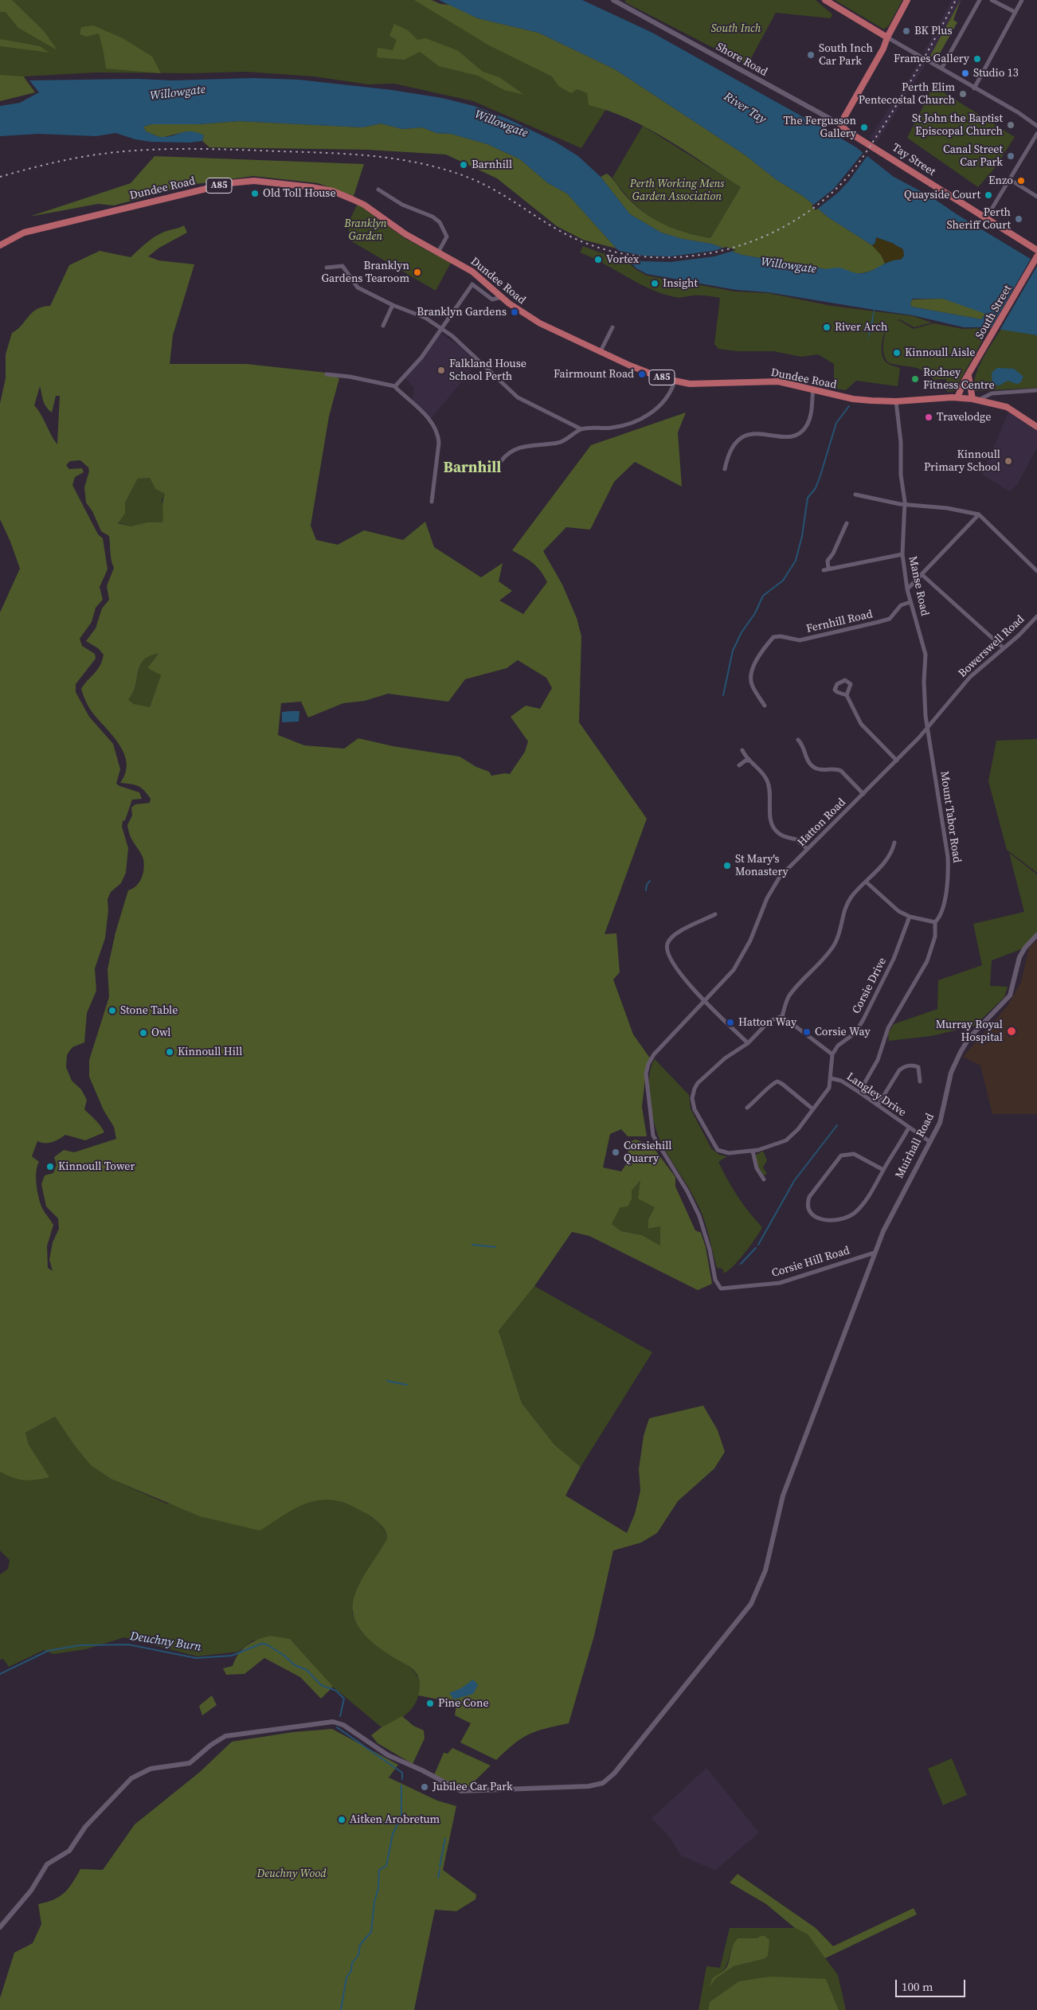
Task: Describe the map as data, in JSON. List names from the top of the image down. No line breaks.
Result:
{"streets":{"main road":["Tay Street","A85","Dundee Road","South Street"],"street":["Shore Road","Manse Road","Fernhill Road","Bowerswell Road","Mount Tabor Road","Hatton Road","Corsie Drive","Langley Drive","Muirhall Road","Corsie Hill Road"]},"crossings":[["Shore Road","Tay Street"],["Dundee Road","South Street"],["Dundee Road","Manse Road"],["Manse Road","Fernhill Road"],["Manse Road","Bowerswell Road"],["Manse Road","Mount Tabor Road"],["Manse Road","Hatton Road"],["Bowerswell Road","Mount Tabor Road"],["Bowerswell Road","Hatton Road"],["Mount Tabor Road","Hatton Road"],["Hatton Road","Corsie Hill Road"],["Corsie Drive","Langley Drive"],["Langley Drive","Muirhall Road"],["Muirhall Road","Corsie Hill Road"]],"districts":["Barnhill"],"water":["Willowgate","River Tay","Deuchny Burn"],"parks":["South Inch","Perth Working Mens Garden Association","Branklyn Garden","Deuchny Wood"],"places":["BK Plus","South Inch Car Park","Frames Gallery","Studio 13","Perth Elim Pentecostal Church","St John the Baptist Episcopal Church","The Fergusson Gallery","Canal Street Car Park","Barnhill","Enzo","Old Toll House","Quayside Court","Perth Sheriff Court","Vortex","Branklyn Gardens Tearoom","Insight","Branklyn Gardens","River Arch","Kinnoull Aisle","Falkland House School Perth","Fairmount Road","Rodney Fitness Centre","Travelodge","Kinnoull Primary School","St Mary's Monastery","Stone Table","Hatton Way","Murray Royal Hospital","Corsie Way","Owl","Kinnoull Hill","Corsiehill Quarry","Kinnoull Tower","Pine Cone","Jubilee Car Park","Aitken Arobretum"],"scale_bar":"100 m"}
